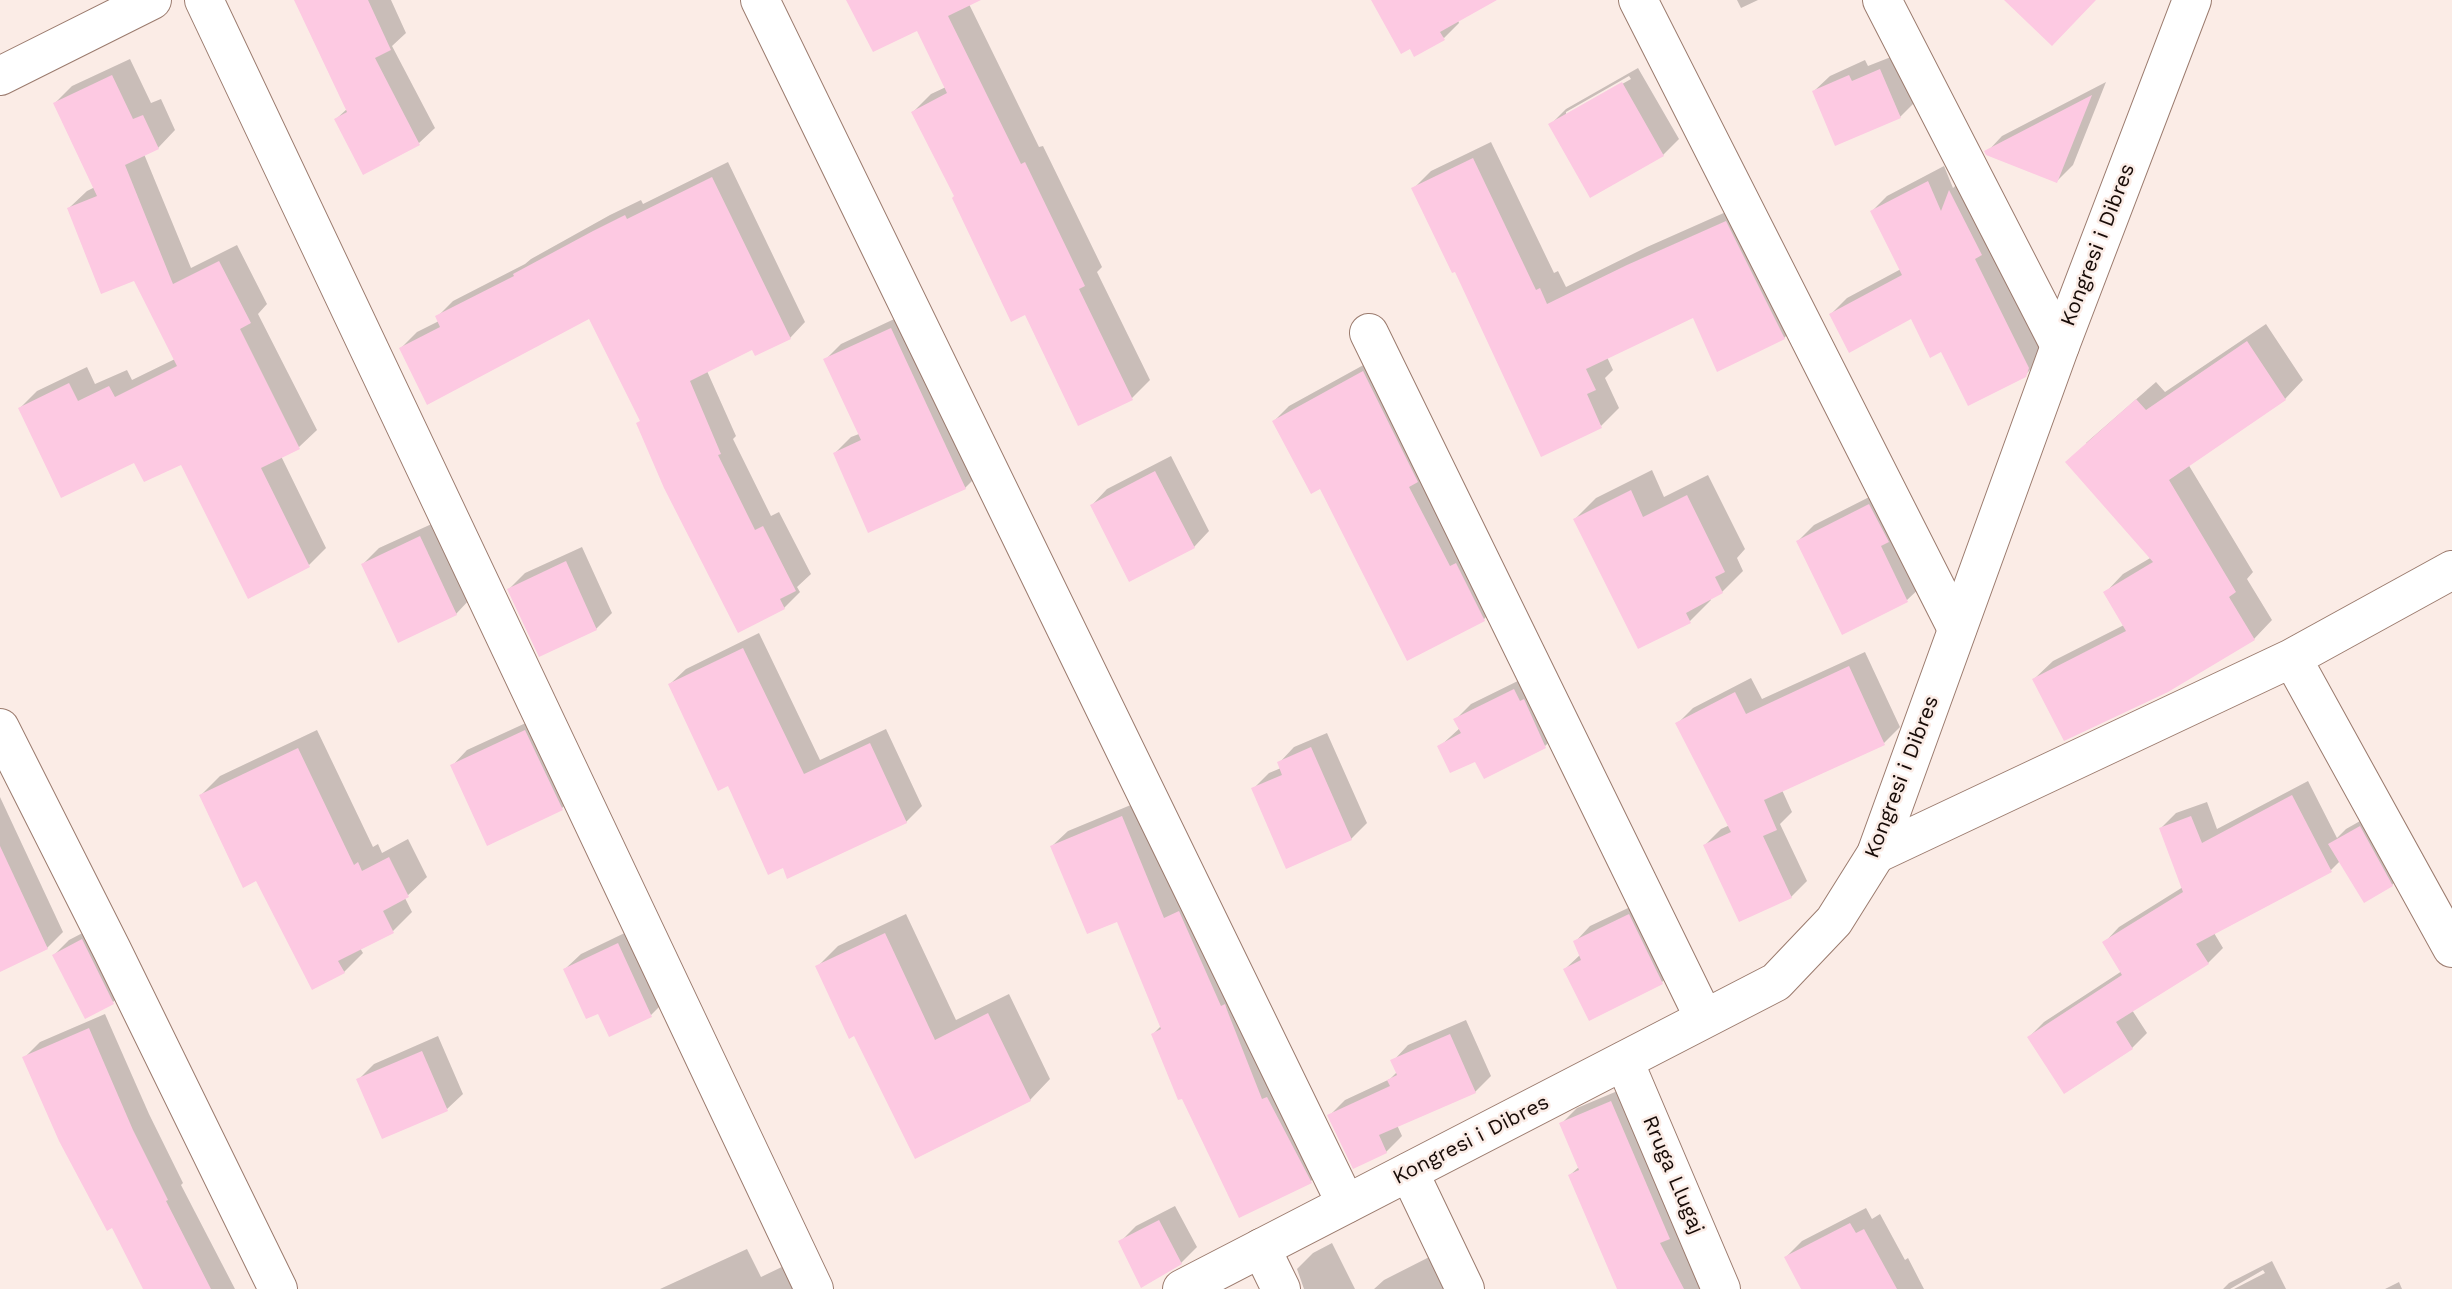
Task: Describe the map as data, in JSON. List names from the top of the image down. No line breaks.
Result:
{"streets":{"street":["Kongresi i Dibres","Rruga Llugaj"]},"crossings":[["Kongresi i Dibres","Rruga Llugaj"]]}
